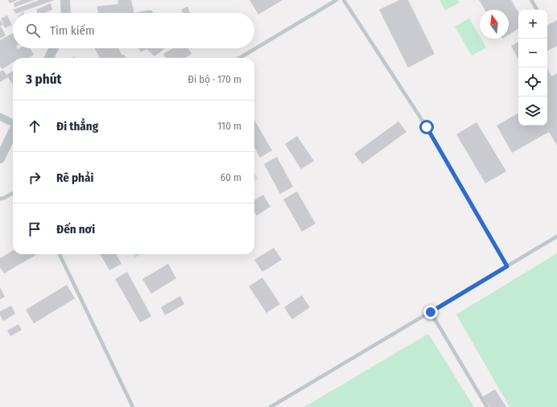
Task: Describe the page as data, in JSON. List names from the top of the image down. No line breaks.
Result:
{"north":"top","page":{"map_buttons":["+","−"],"search":"Tìm kiếm","heading":["3 phút","Đi bộ · 170 m"],"list":[["Đi thẳng","110 m"],["Rẽ phải","60 m"],"Đến nơi"]}}
